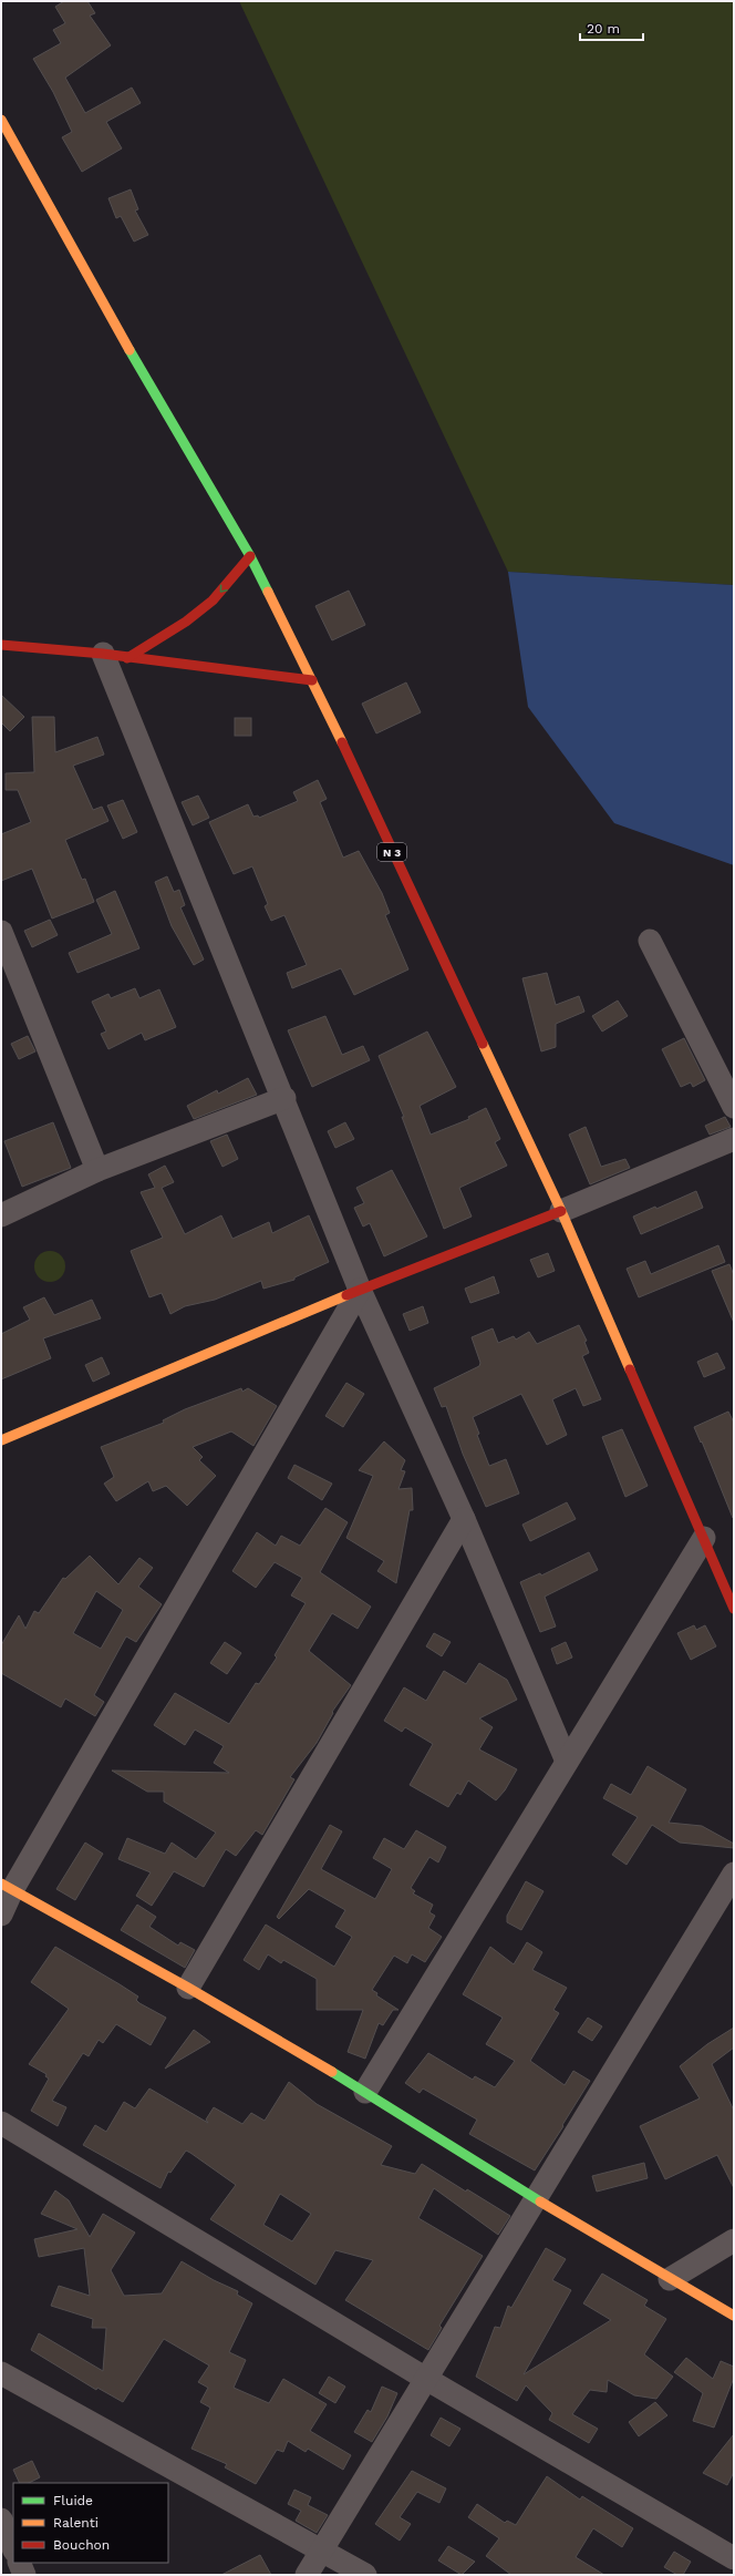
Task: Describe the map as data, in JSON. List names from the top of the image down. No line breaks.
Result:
{"streets":{"main road":["N 3"]},"legend":["Fluide","Ralenti","Bouchon"],"scale_bar":"20 m"}
